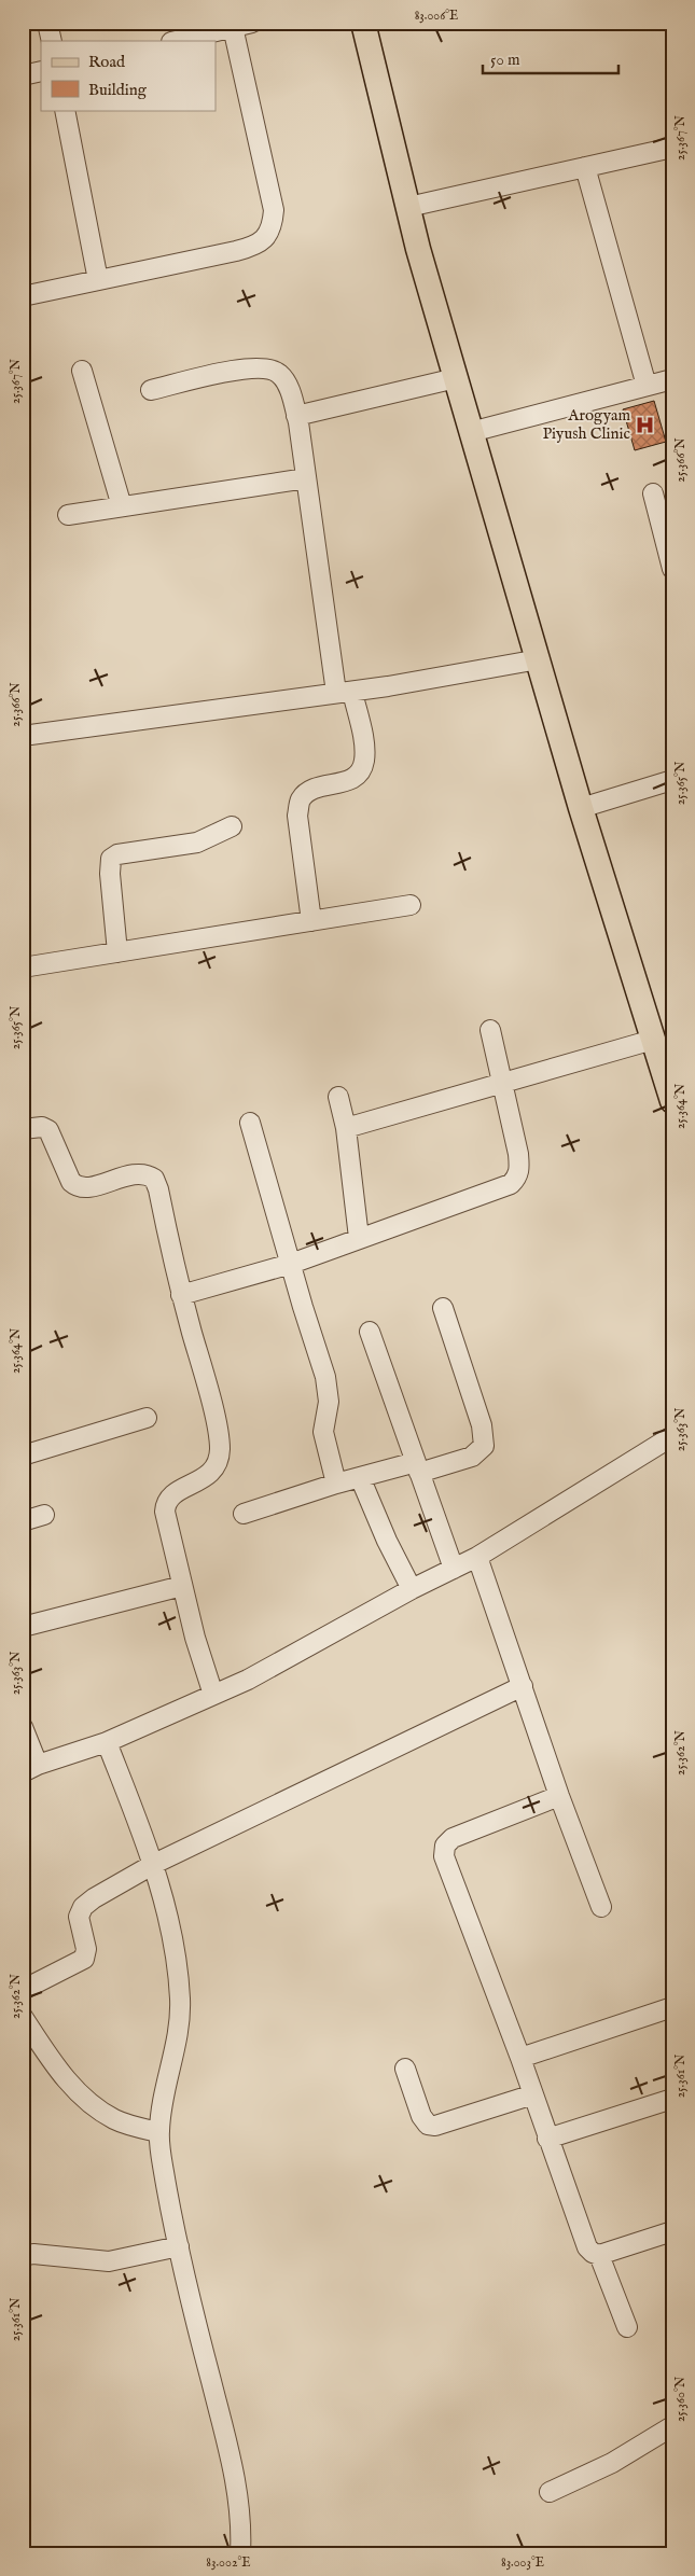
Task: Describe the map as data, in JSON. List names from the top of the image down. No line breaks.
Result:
{"places":{"hospital":["Arogyam Piyush Clinic"]},"legend":["Road","Building"],"scale_bar":"50 m","coordinates":["83.006°E","25.367°N","25.366°N","25.365°N","25.364°N","25.363°N","25.362°N","25.361°N","25.360°N","83.002°E","83.003°E"]}
